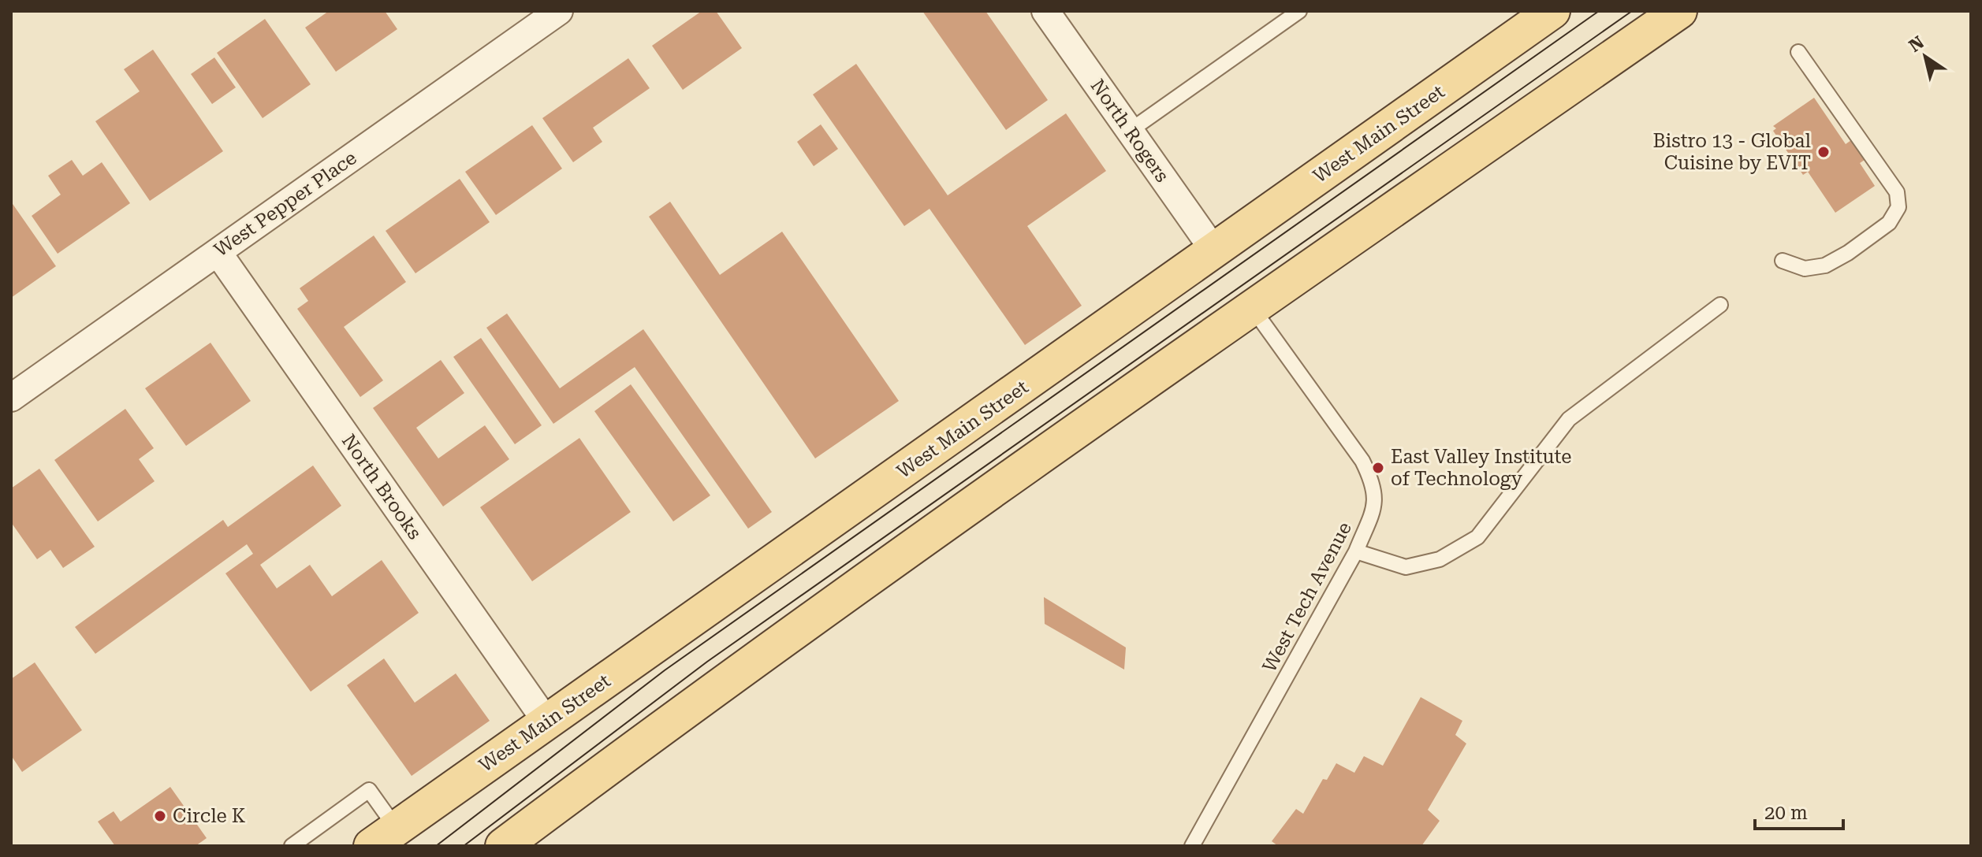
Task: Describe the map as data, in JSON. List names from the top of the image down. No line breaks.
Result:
{"streets":{"main road":["West Main Street"],"street":["North Rogers","West Pepper Place","North Brooks"],"lane":["West Tech Avenue"]},"crossings":[["North Rogers","West Main Street"],["West Main Street","North Brooks"],["West Pepper Place","North Brooks"]],"places":["Bistro 13 - Global Cuisine by EVIT","East Valley Institute of Technology","Circle K"],"scale_bar":"20 m","north":"top left"}
